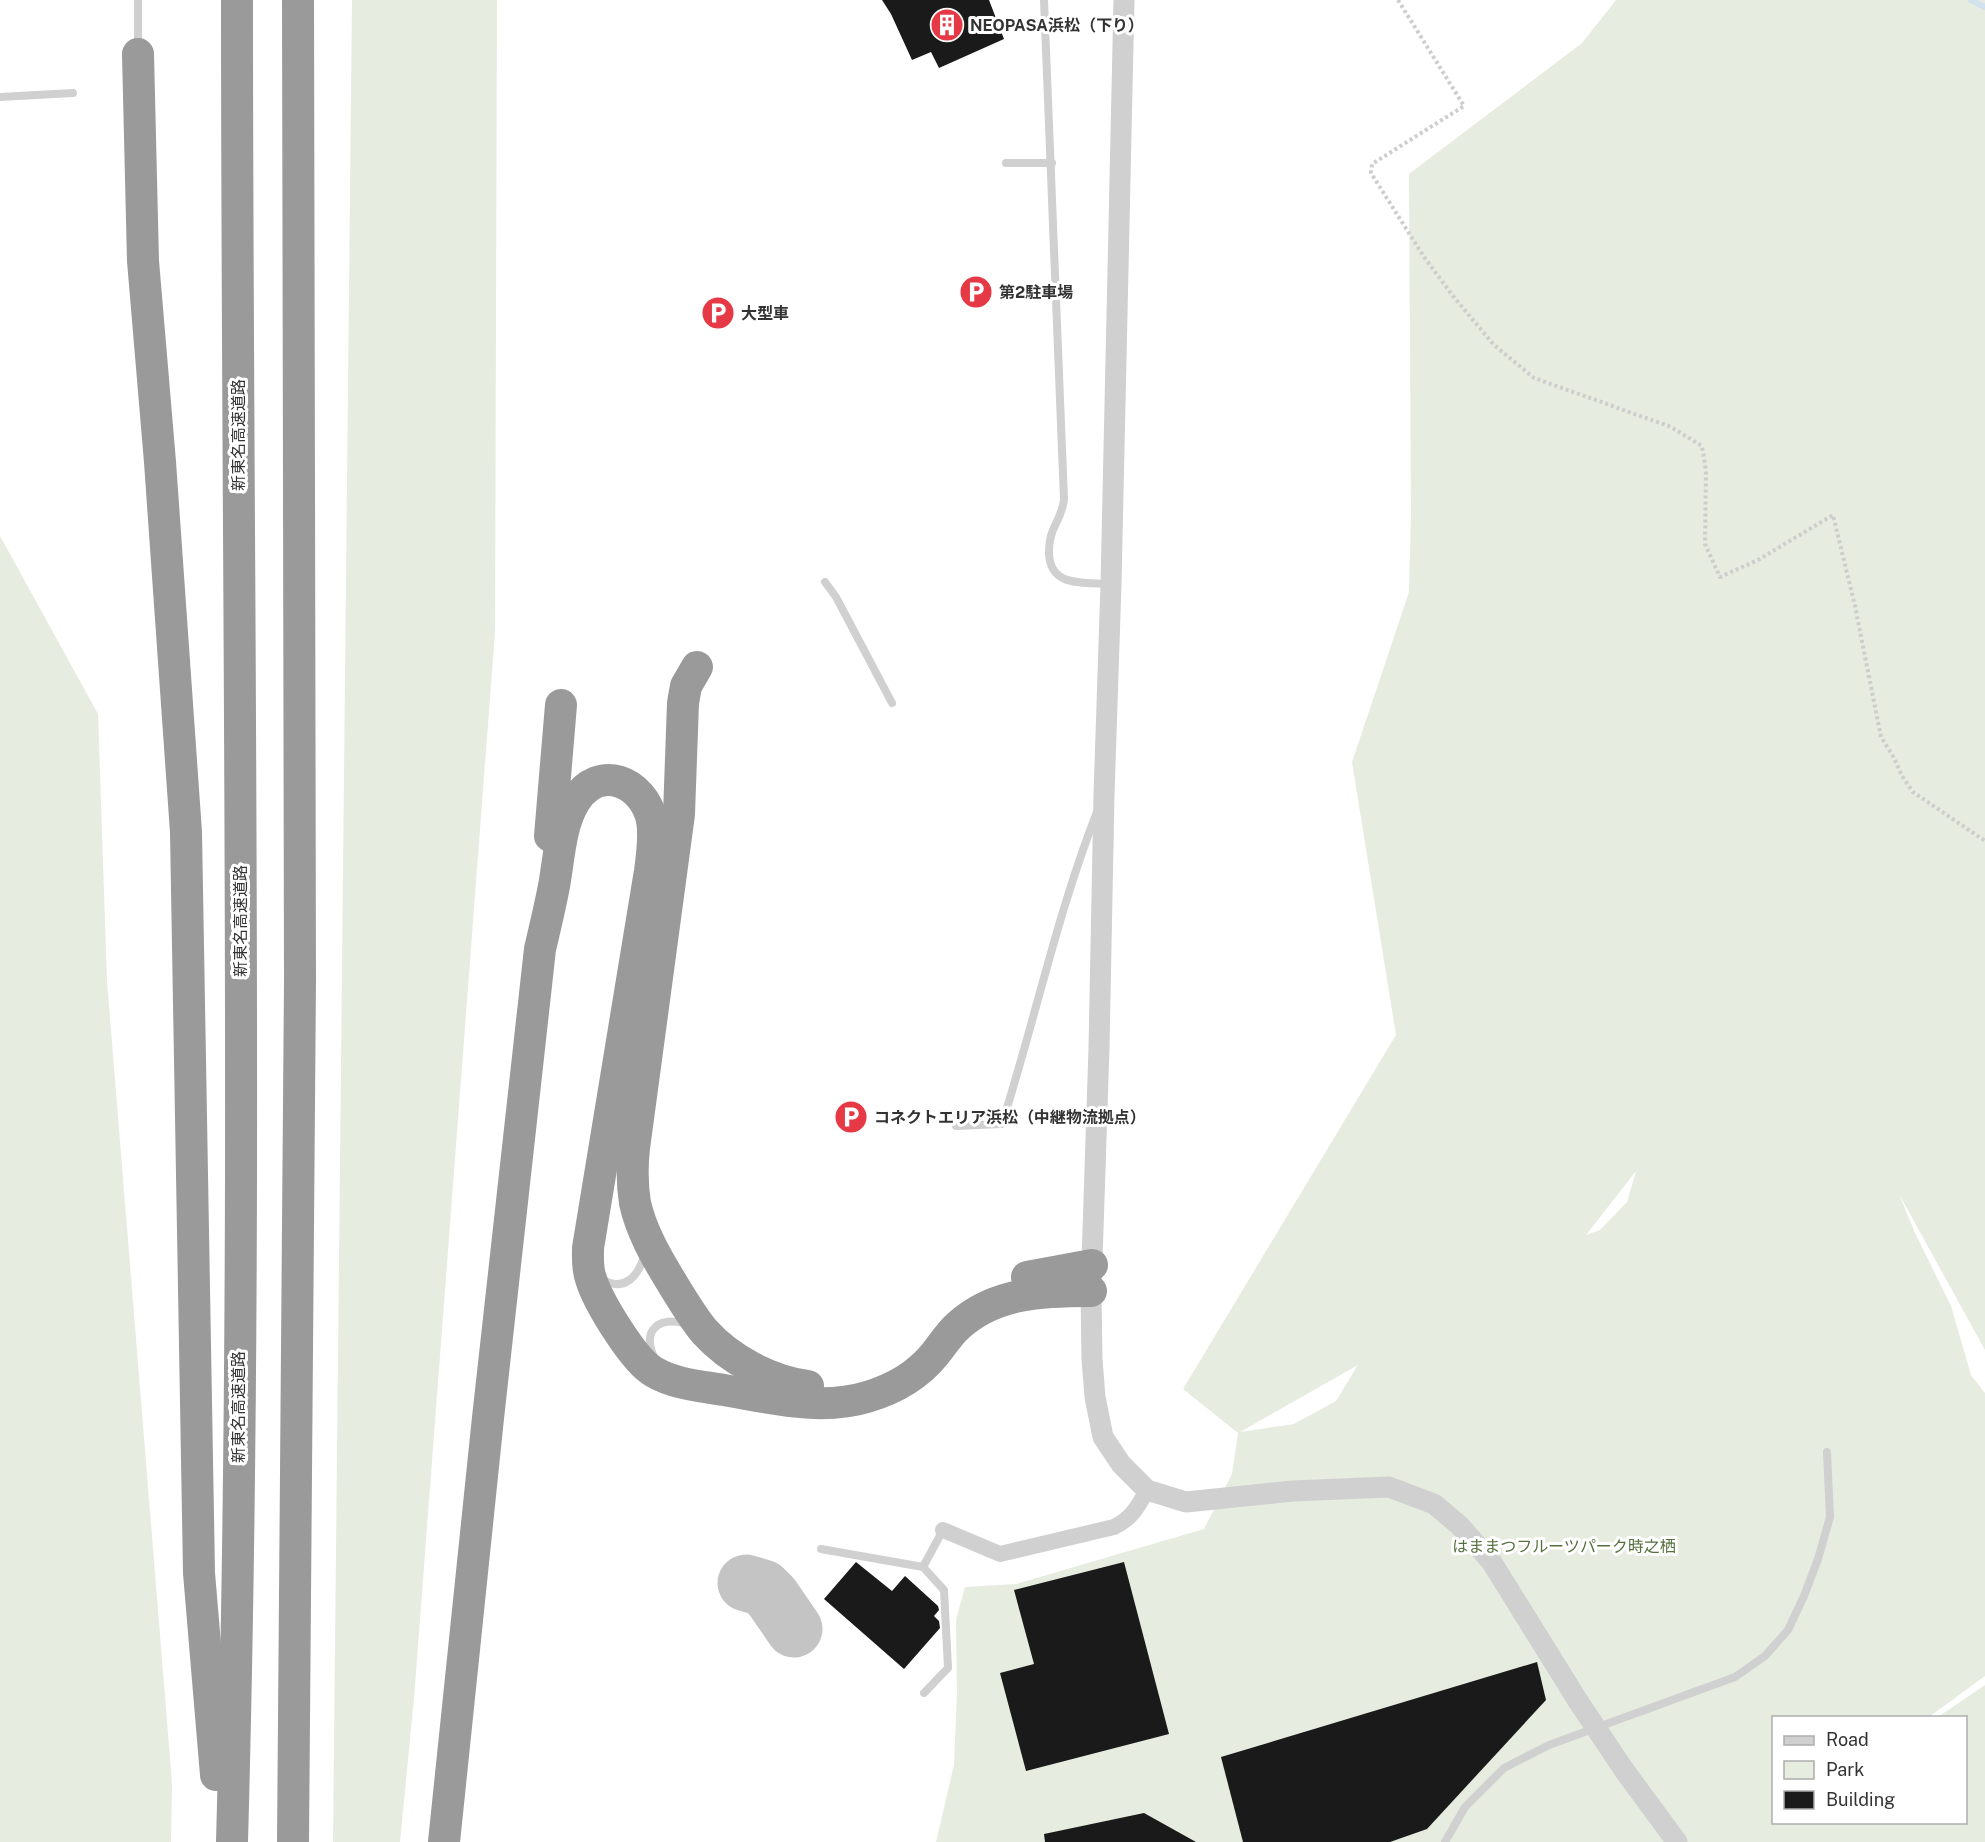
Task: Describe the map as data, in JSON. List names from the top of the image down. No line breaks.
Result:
{"streets":{"highway":["新東名高速道路"]},"parks":["はままつフルーツパーク時之栖"],"places":{"building":["NEOPASA浜松（下り）"],"parking":["第2駐車場","大型車","コネクトエリア浜松（中継物流拠点）"]},"legend":["Road","Park","Building"]}
